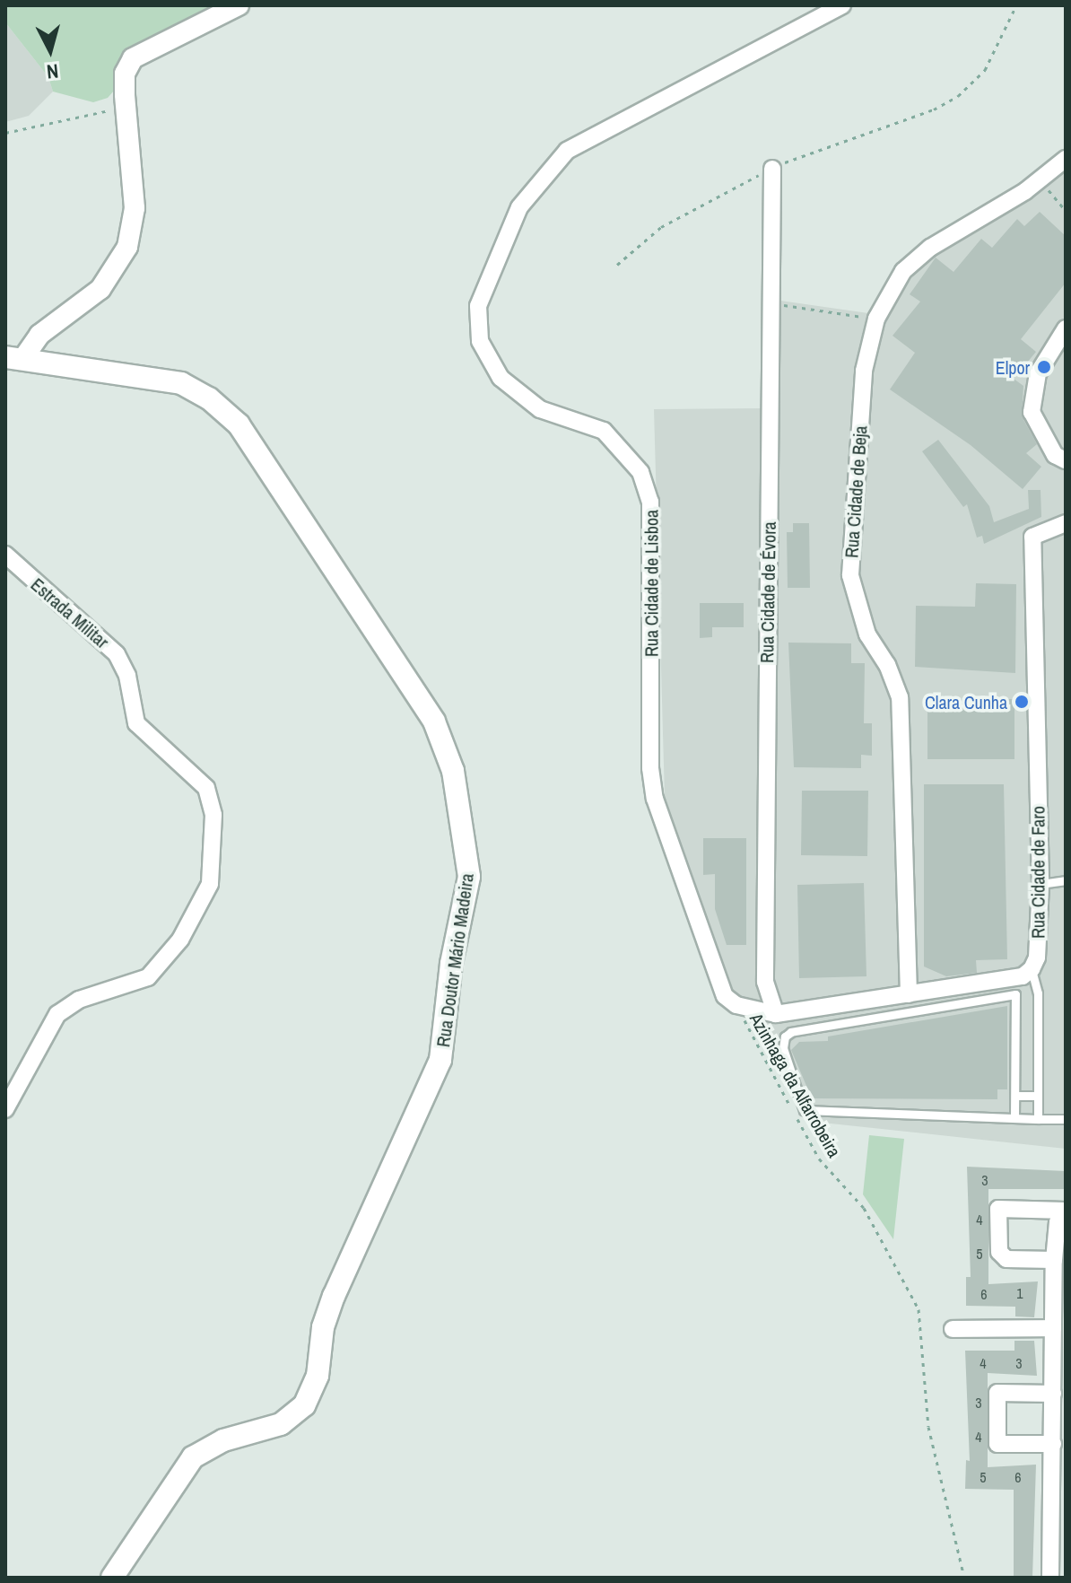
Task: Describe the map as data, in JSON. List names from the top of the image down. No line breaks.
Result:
{"streets":{"main road":["Rua Doutor Mário Madeira"],"street":["Rua Cidade de Beja","Rua Cidade de Lisboa","Rua Cidade de Évora","Estrada Militar","Rua Cidade de Faro"],"path":["Azinhaga da Alfarrobeira"]},"crossings":[["Rua Cidade de Lisboa","Azinhaga da Alfarrobeira"]],"places":["Elpor","Clara Cunha"],"house_numbers":["3","4","5","1","6","4","3","3","4","5","6"],"north":"bottom"}
